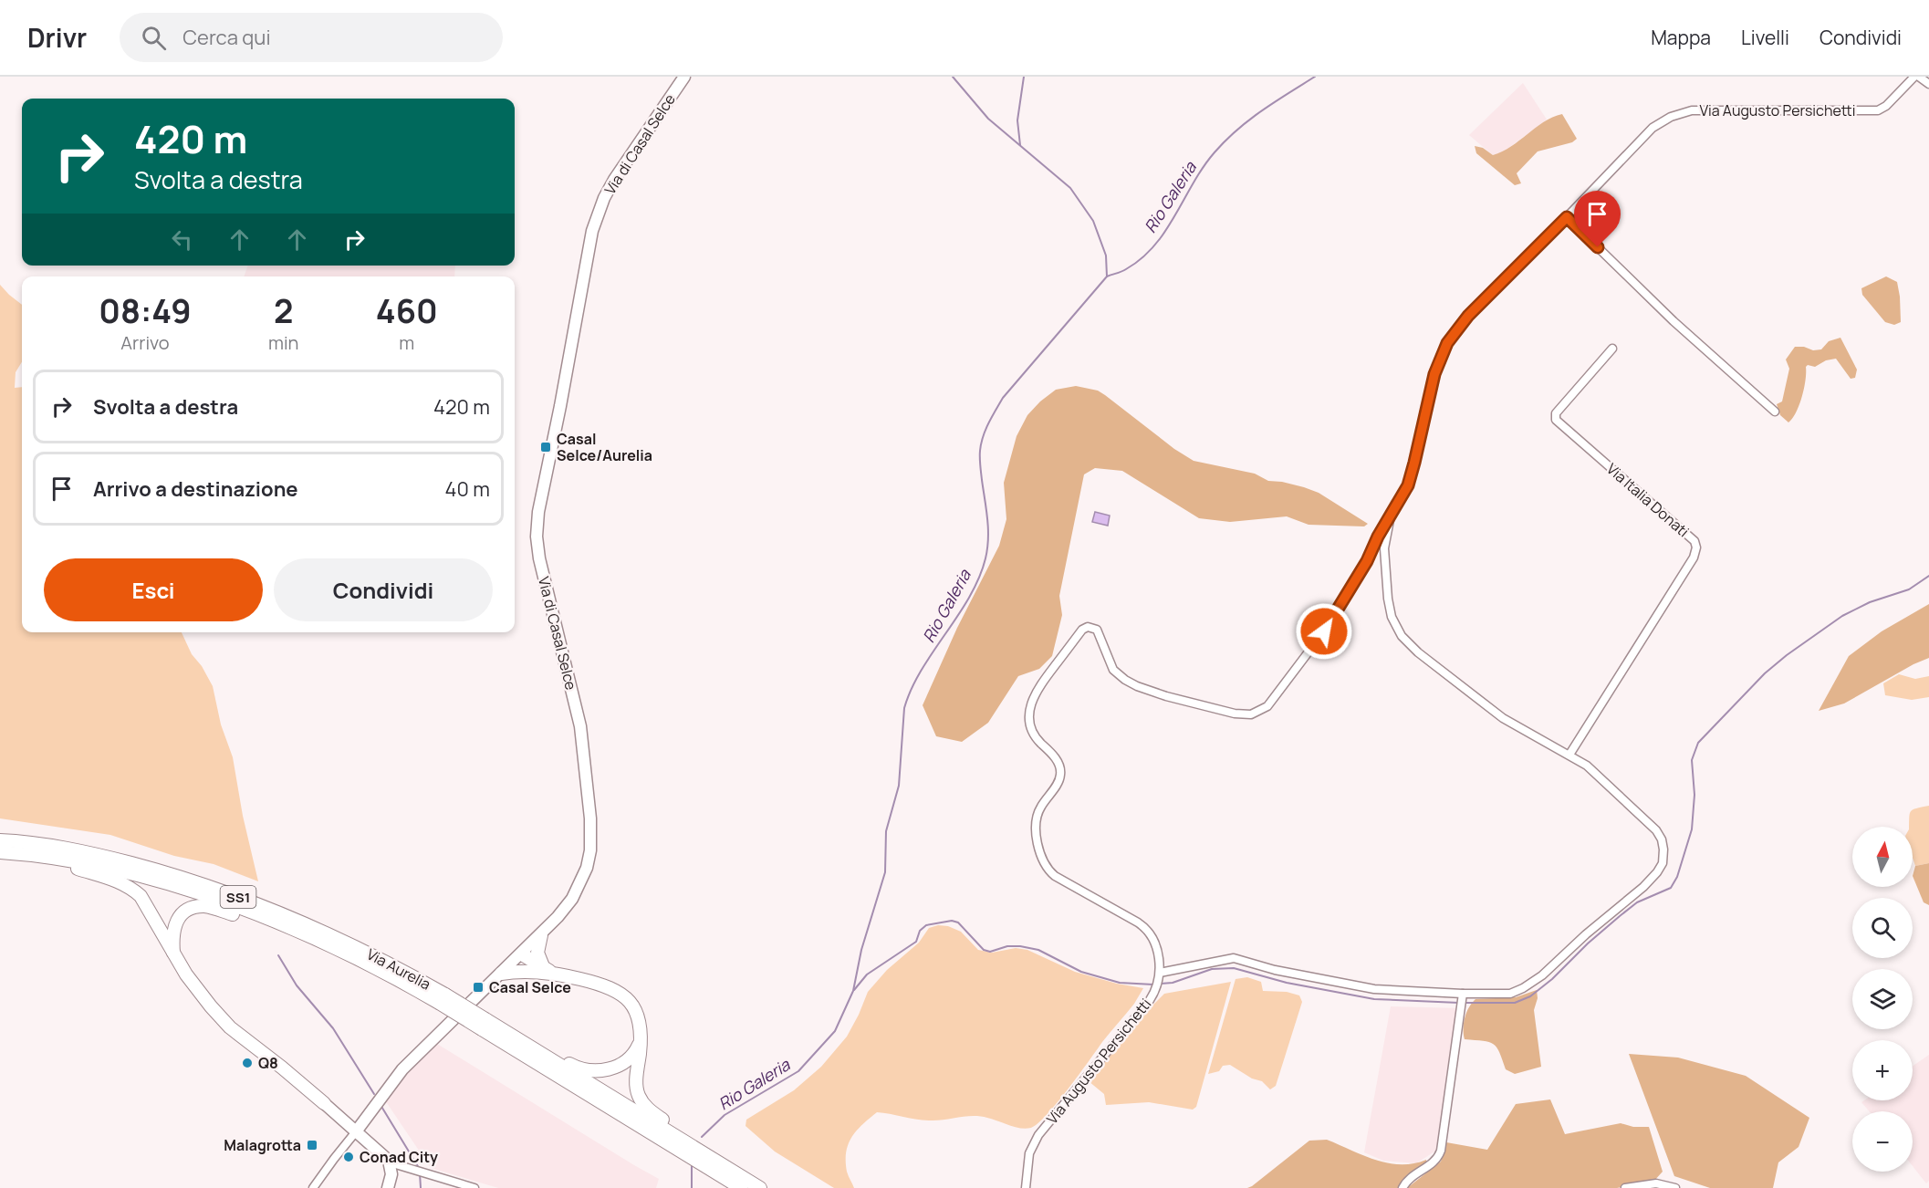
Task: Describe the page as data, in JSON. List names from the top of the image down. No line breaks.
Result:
{"streets":{"highway":["SS1","Via Aurelia"],"main road":["Via di Casal Selce"],"street":["Via Augusto Persichetti","Via Italia Donati"]},"water":["Rio Galeria"],"places":{"transit":["Casal Selce/Aurelia","Casal Selce","Malagrotta"],"other":["Q8","Conad City"]},"north":"top","page":{"header":"Drivr","search":"Cerca qui","nav":["Mappa","Livelli","Condividi"],"turn":["420 m","Svolta a destra"],"eta":["08:49","Arrivo","2","min","460","m"],"list":[{"name":"Svolta a destra","value":"420 m"},{"name":"Arrivo a destinazione","value":"40 m"}],"buttons":["Esci","Condividi"],"map_buttons":["+","−"]}}
